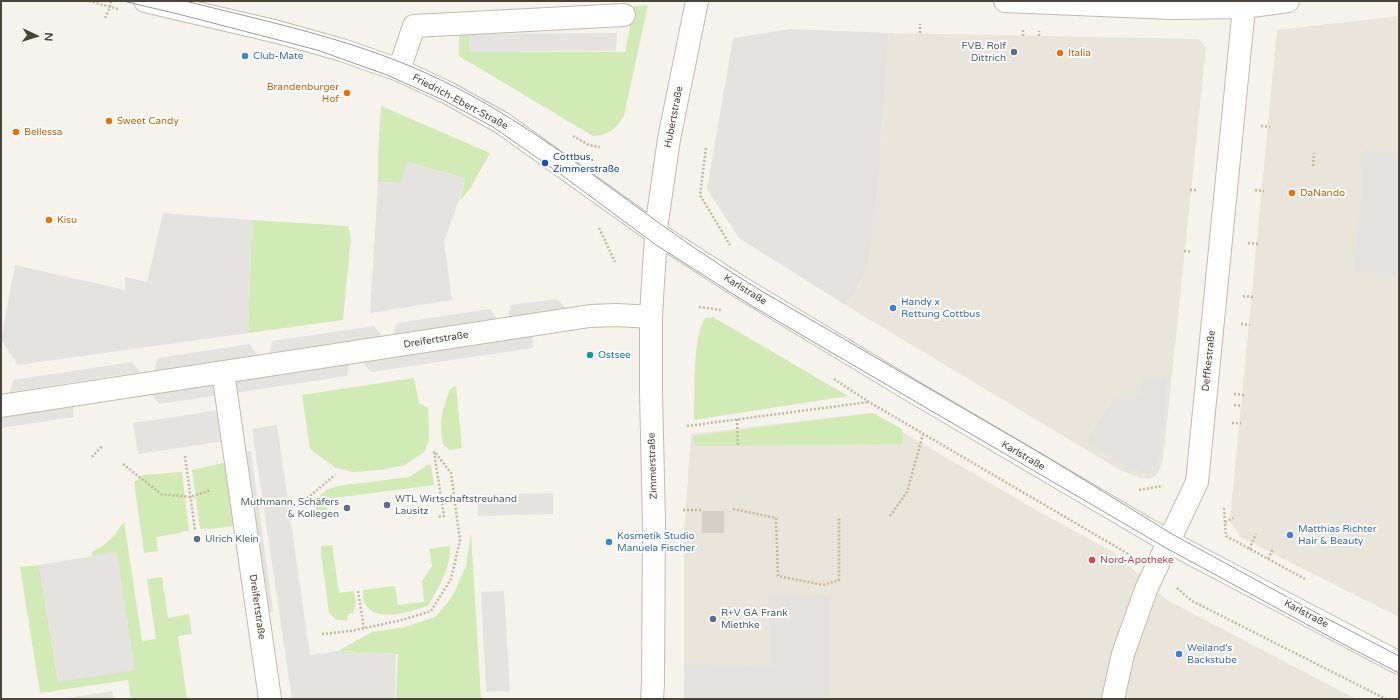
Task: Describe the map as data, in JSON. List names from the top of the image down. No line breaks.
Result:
{"streets":{"street":["Friedrich-Ebert-Straße","Hubertstraße","Karlstraße","Dreifertstraße","Deffkestraße","Zimmerstraße"]},"crossings":[["Friedrich-Ebert-Straße","Hubertstraße"],["Friedrich-Ebert-Straße","Karlstraße"],["Friedrich-Ebert-Straße","Zimmerstraße"],["Hubertstraße","Karlstraße"],["Hubertstraße","Zimmerstraße"],["Karlstraße","Deffkestraße"],["Karlstraße","Zimmerstraße"],["Dreifertstraße","Zimmerstraße"]],"places":["FVB. Rolf Dittrich","Italia","Club-Mate","Brandenburger Hof","Sweet Candy","Bellessa","Cottbus, Zimmerstraße","DaNando","Kisu","Handy x Rettung Cottbus","Ostsee","WTL Wirtschaftstreuhand Lausitz","Muthmann, Schäfers & Kollegen","Matthias Richter Hair & Beauty","Ulrich Klein","Kosmetik Studio Manuela Fischer","Nord-Apotheke","R+V GA Frank Miethke","Weiland's Backstube"],"north":"right"}
